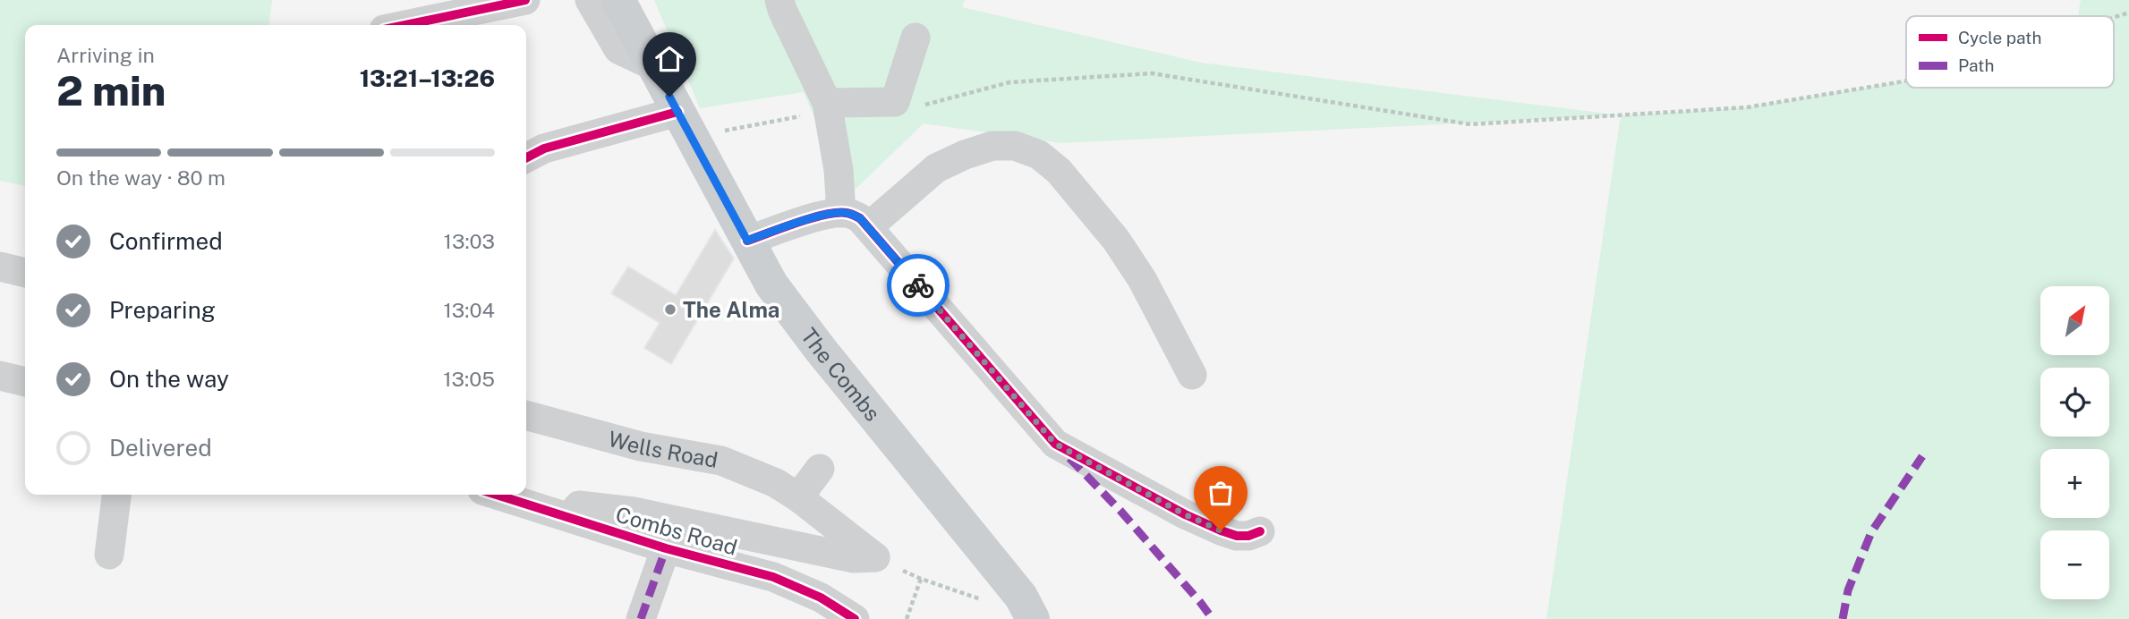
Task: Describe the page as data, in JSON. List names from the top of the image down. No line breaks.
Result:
{"streets":{"main road":["The Combs"],"street":["Wells Road","Combs Road"]},"places":["The Alma"],"legend":["Cycle path","Path"],"north":"top right","page":{"heading":["2 min","Arriving in","13:21–13:26"],"bar":"On the way · 80 m","list":[["Confirmed","13:03"],["Preparing","13:04"],["On the way","13:05"],"Delivered"],"map_buttons":["+","−"]}}
